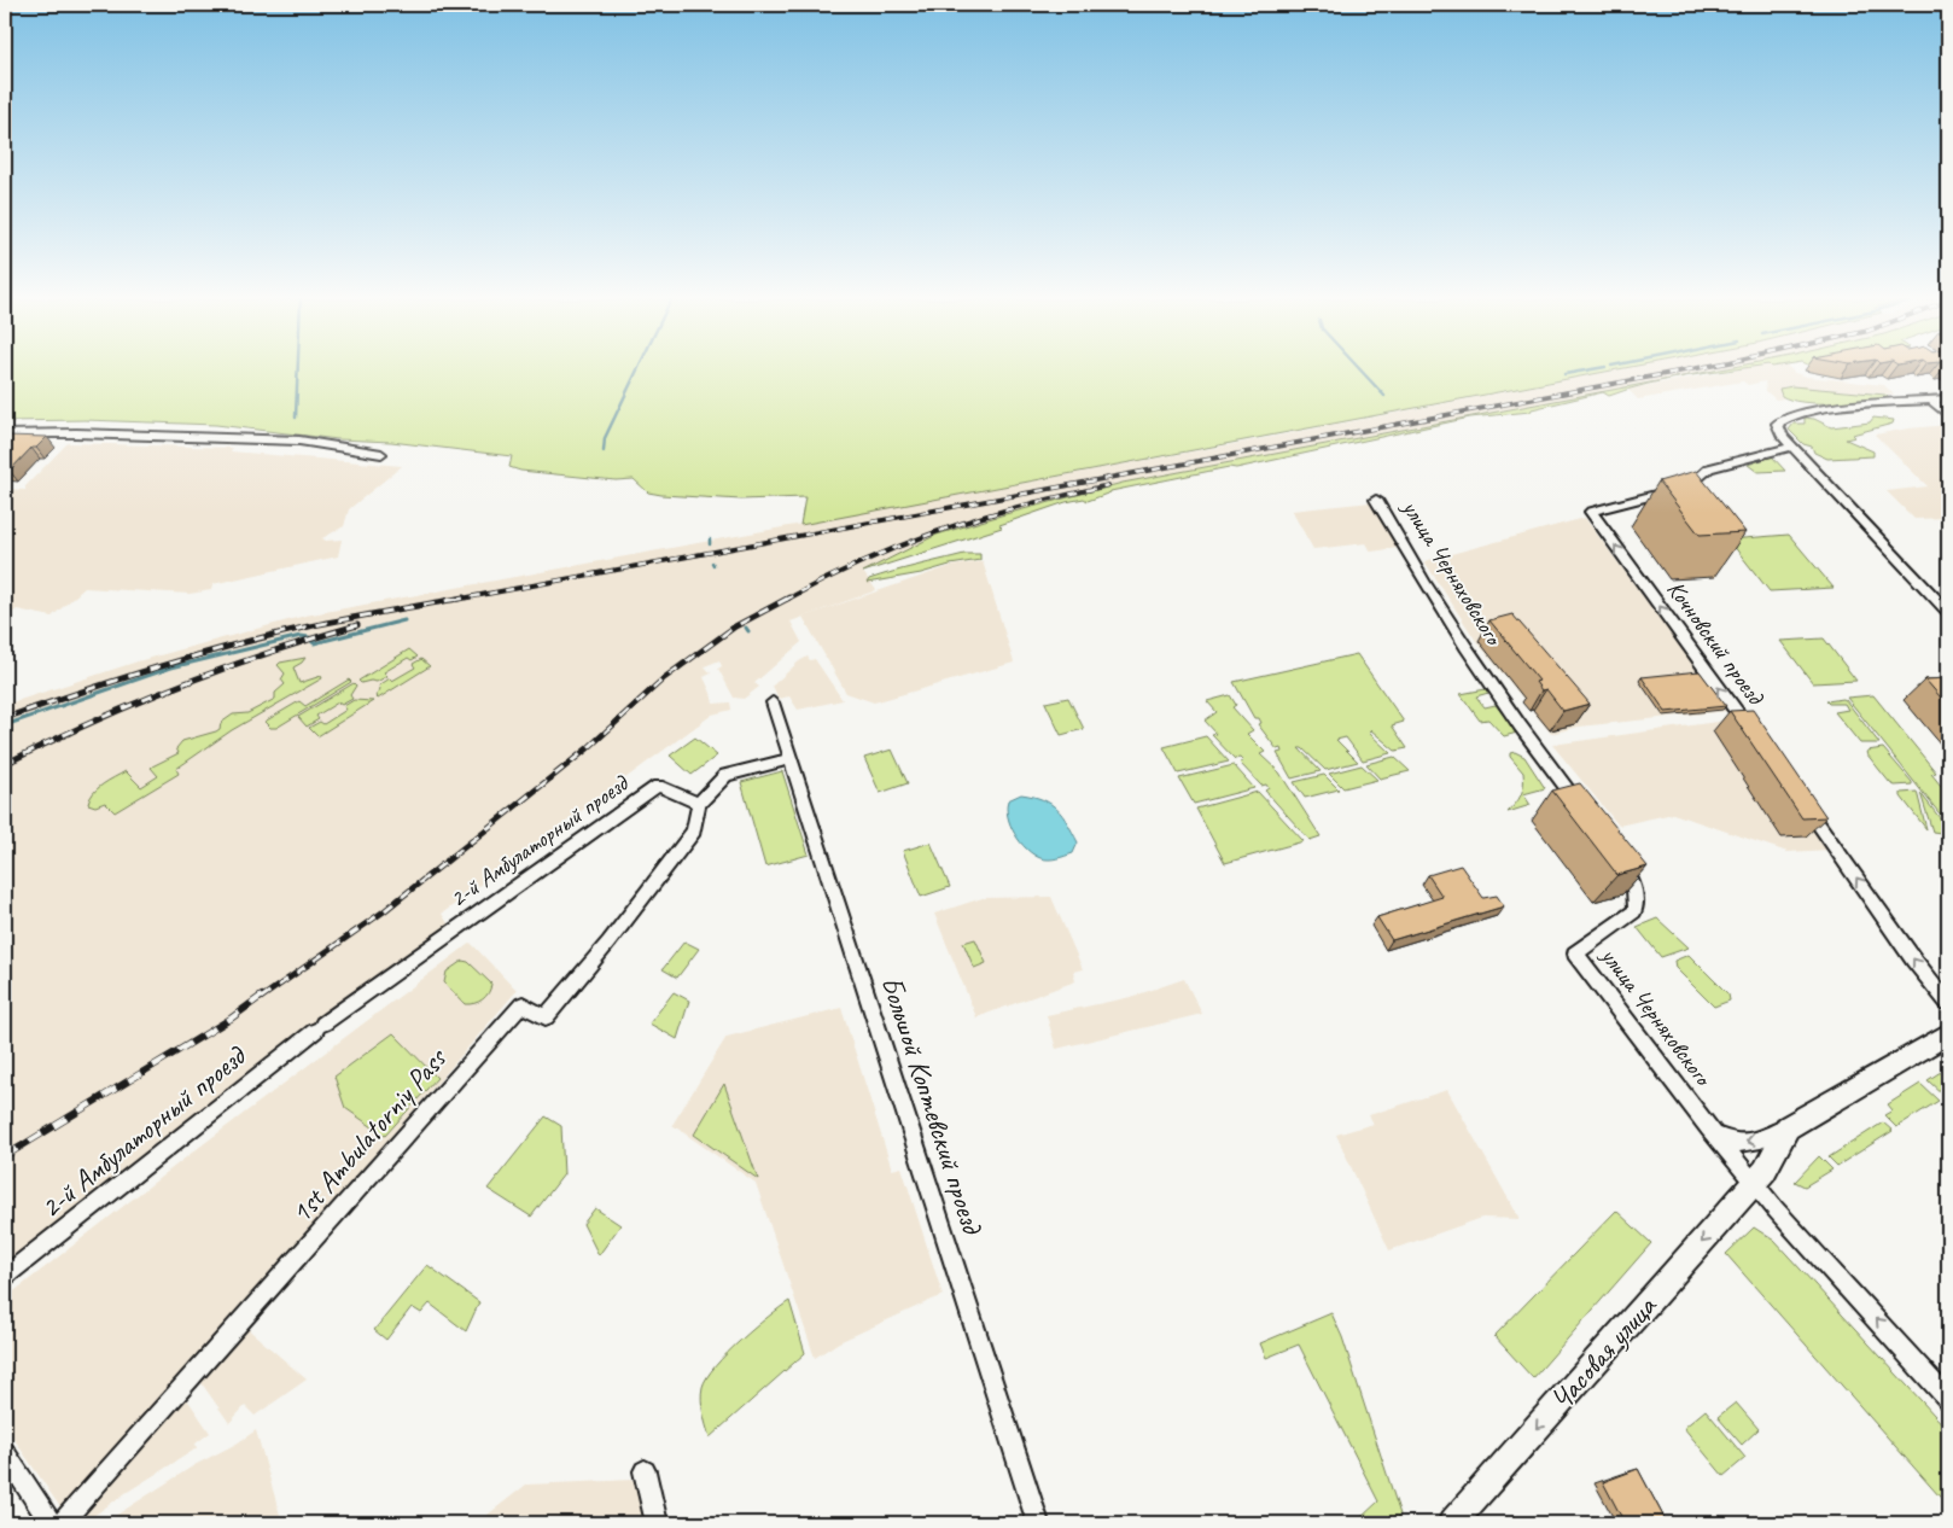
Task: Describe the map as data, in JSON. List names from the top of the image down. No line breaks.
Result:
{"streets":{"street":["улица Черняховского","Кочновский проезд","2-й Амбулаторный проезд","Большой Коптевский проезд","1st Ambulatorniy Pass","Часовая улица"]},"crossings":[["улица Черняховского","Часовая улица"],["2-й Амбулаторный проезд","1st Ambulatorniy Pass"]],"one_way":["Часовая улица"]}
